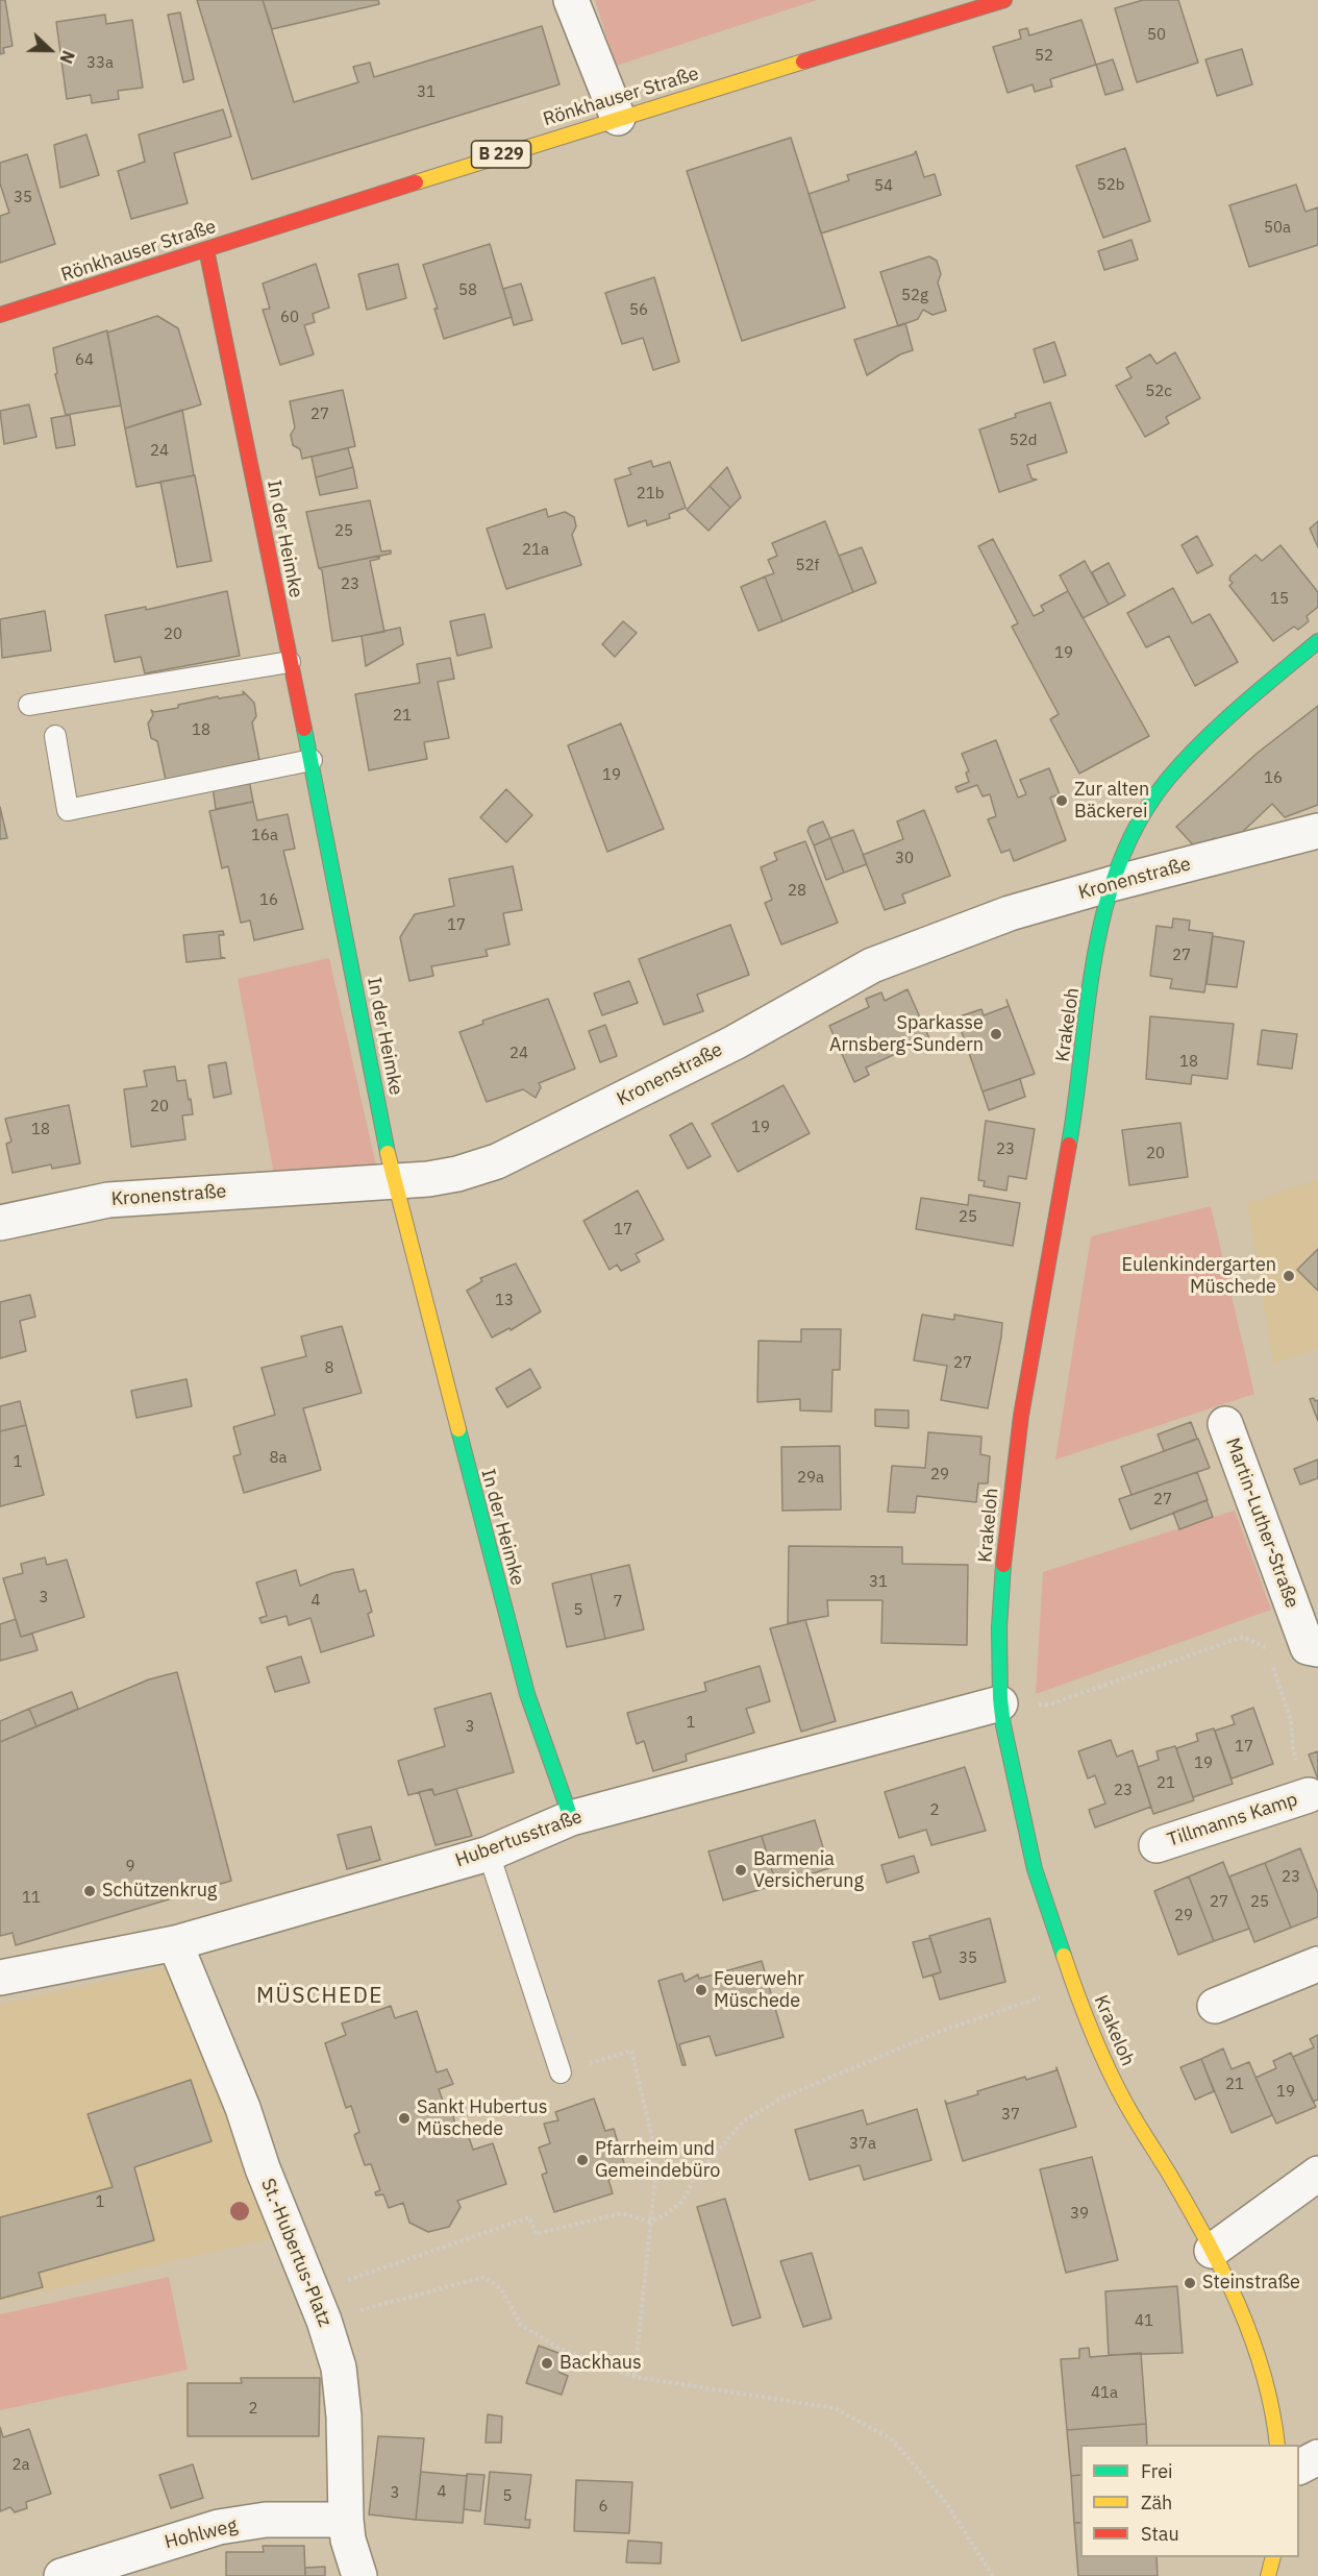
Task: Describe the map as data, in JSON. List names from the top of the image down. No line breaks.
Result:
{"streets":{"street":["Rönkhauser Straße","B 229","In der Heimke","Kronenstraße","Krakeloh","Martin-Luther-Straße","Tillmanns Kamp","Hubertusstraße","St.-Hubertus-Platz","Hohlweg"]},"crossings":[["Rönkhauser Straße","In der Heimke"],["In der Heimke","Kronenstraße"],["In der Heimke","Hubertusstraße"],["Kronenstraße","Krakeloh"],["Krakeloh","Hubertusstraße"],["Hubertusstraße","St.-Hubertus-Platz"],["St.-Hubertus-Platz","Hohlweg"]],"districts":["MÜSCHEDE"],"places":["Zur alten Bäckerei","Sparkasse Arnsberg-Sundern","Eulenkindergarten Müschede","Barmenia Versicherung","Schützenkrug","Feuerwehr Müschede","Sankt Hubertus Müschede","Pfarrheim und Gemeindebüro","Steinstraße","Backhaus"],"house_numbers":["50","52","33a","31","52b","54","35","50a","58","52g","56","60","64","52c","27","52d","24","21b","25","21a","52f","23","15","20","19","21","18","19","16","16a","30","28","16","17","27","24","18","20","19","18","23","20","25","17","13","27","8","8a","1","29","29a","27","31","3","4","7","5","1","3","17","19","21","23","2","9","23","11","27","25","29","35","21","19","37","37a","1","39","41","41a","2","2a","4","3","5","6"],"legend":["Frei","Zäh","Stau"],"north":"right"}
